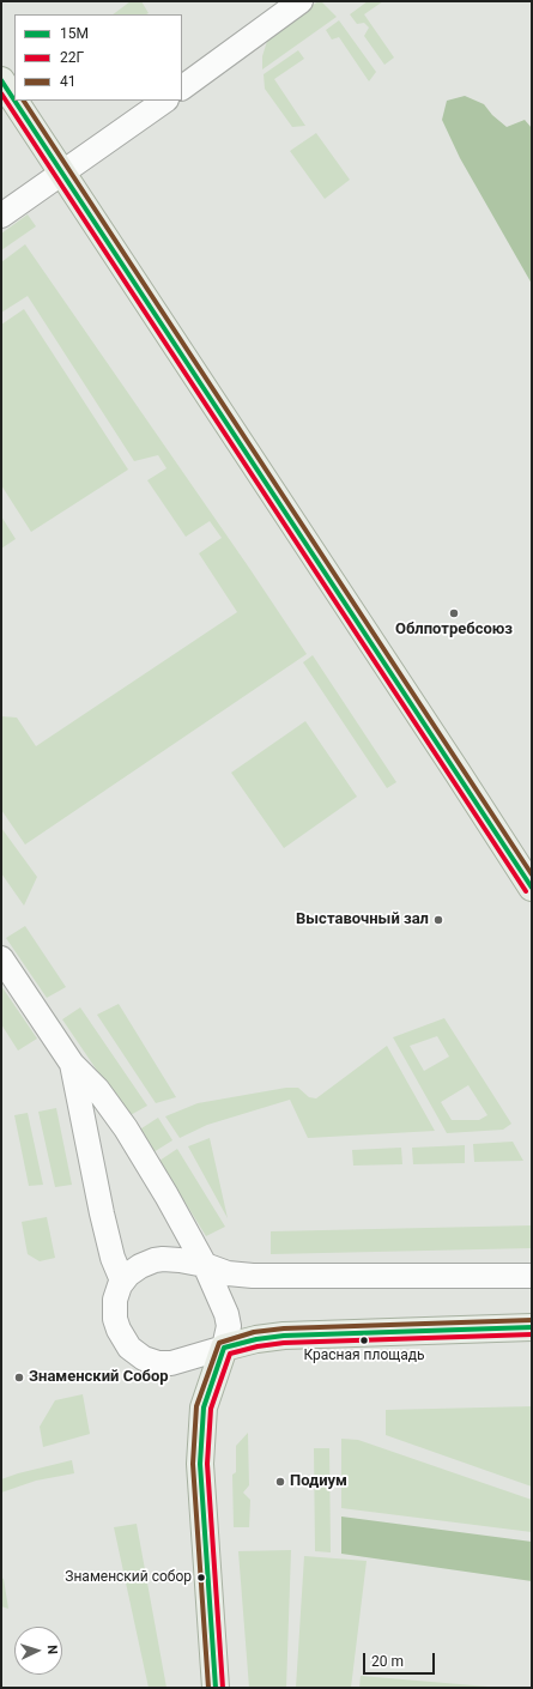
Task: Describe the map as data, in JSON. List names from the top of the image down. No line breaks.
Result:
{"places":["Облпотребсоюз","Выставочный зал","Красная площадь","Знаменский Собор","Подиум","Знаменский собор"],"lines":["transit line 15М","transit line 22Г","transit line 41"],"legend":["15М","22Г","41"],"scale_bar":"20 m","north":"right"}
